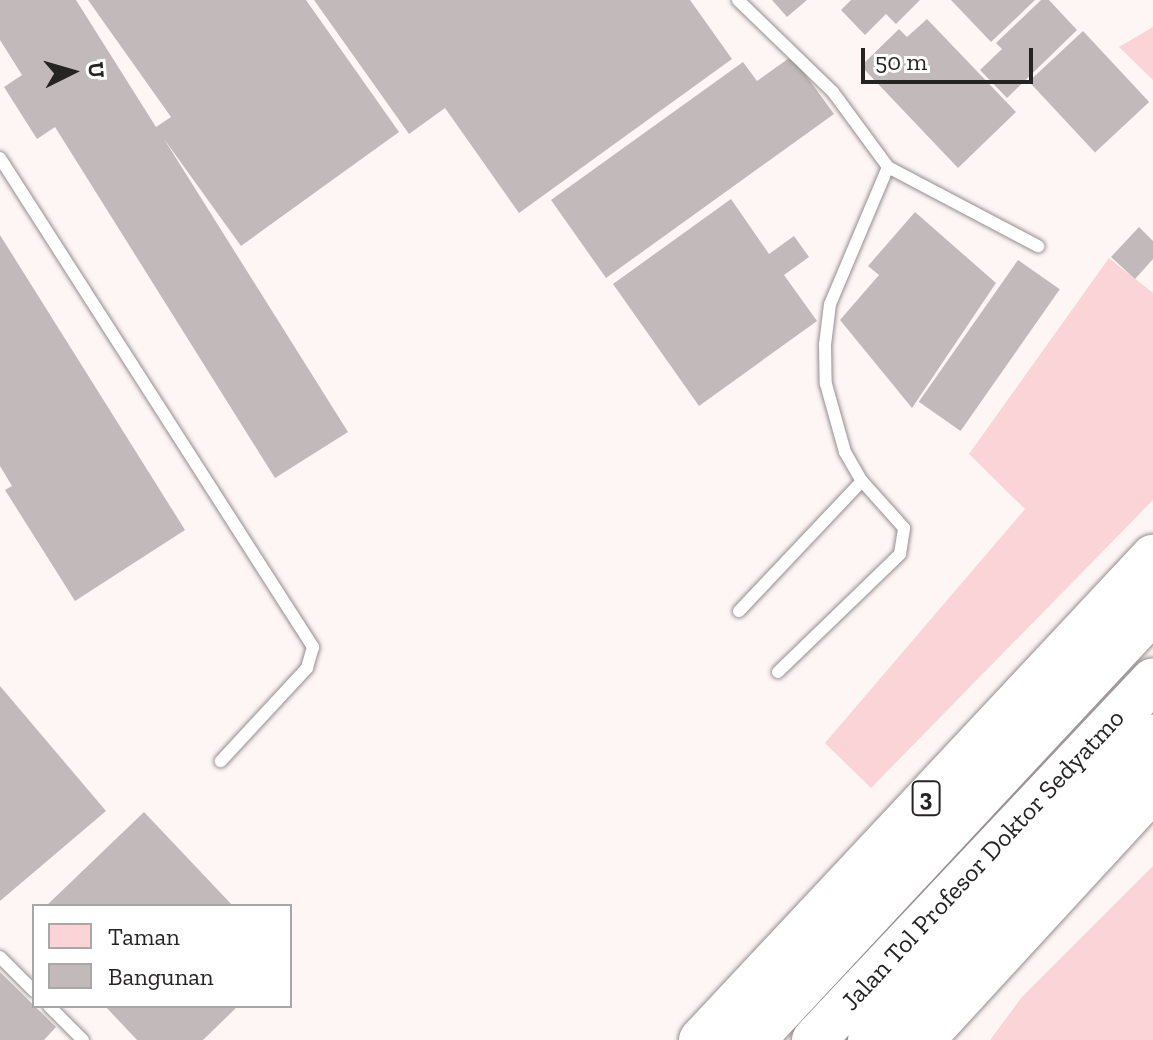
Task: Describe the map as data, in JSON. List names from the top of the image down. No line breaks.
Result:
{"streets":{"highway":["3","Jalan Tol Profesor Doktor Sedyatmo"]},"legend":["Taman","Bangunan"],"scale_bar":"50 m","north":"right"}
